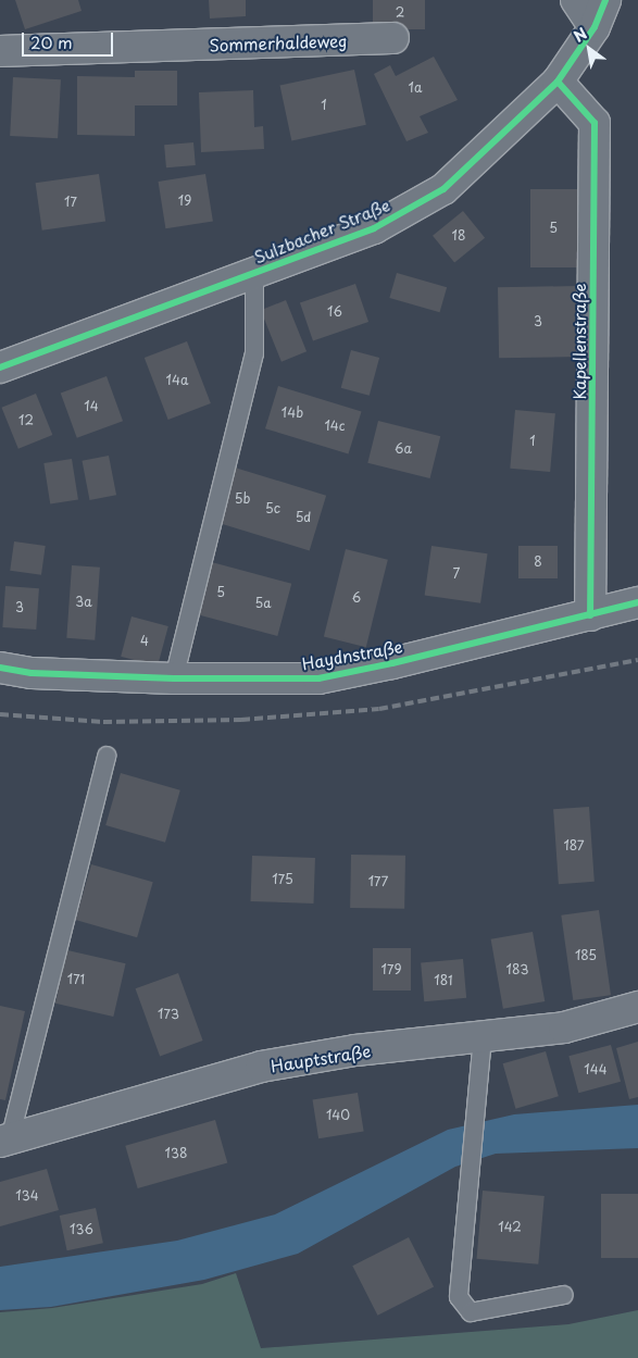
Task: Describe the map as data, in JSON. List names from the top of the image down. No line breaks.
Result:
{"streets":{"street":["Sommerhaldeweg","Sulzbacher Straße","Kapellenstraße","Haydnstraße","Hauptstraße"]},"crossings":[["Sulzbacher Straße","Kapellenstraße"],["Kapellenstraße","Haydnstraße"]],"house_numbers":["2","1a","1","19","17","5","18","16","3","14a","14","14b","12","14c","1","6a","5b","5c","5d","8","7","5","6","3a","5a","3","4","187","175","177","185","179","183","171","181","173","144","140","138","134","142","136"],"scale_bar":"20 m","north":"top left"}
